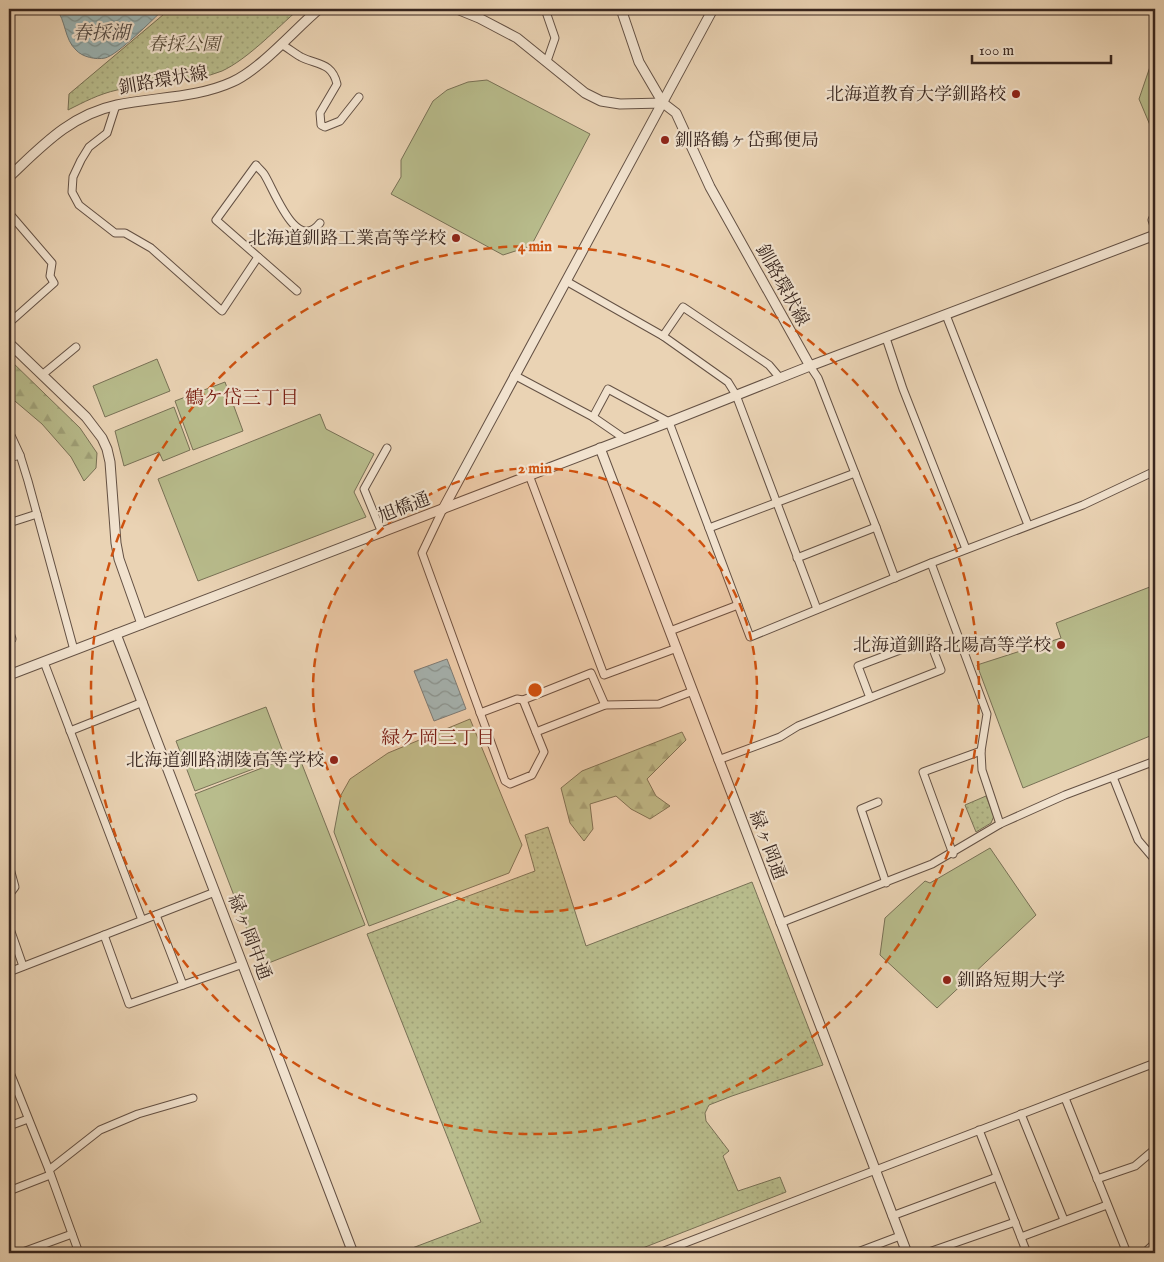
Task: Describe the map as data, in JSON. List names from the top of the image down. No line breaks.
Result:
{"streets":{"street":["釧路環状線","旭橋通","緑ヶ岡通","緑ヶ岡中通"]},"crossings":[["釧路環状線","旭橋通"],["旭橋通","緑ヶ岡通"],["旭橋通","緑ヶ岡中通"]],"districts":["鶴ケ岱三丁目","緑ケ岡三丁目"],"water":["春採湖"],"parks":["春採公園"],"places":["北海道教育大学釧路校","釧路鶴ヶ岱郵便局","北海道釧路工業高等学校","北海道釧路北陽高等学校","北海道釧路湖陵高等学校","釧路短期大学"],"scale_bar":"100 m","rings":["4 min","2 min"]}
